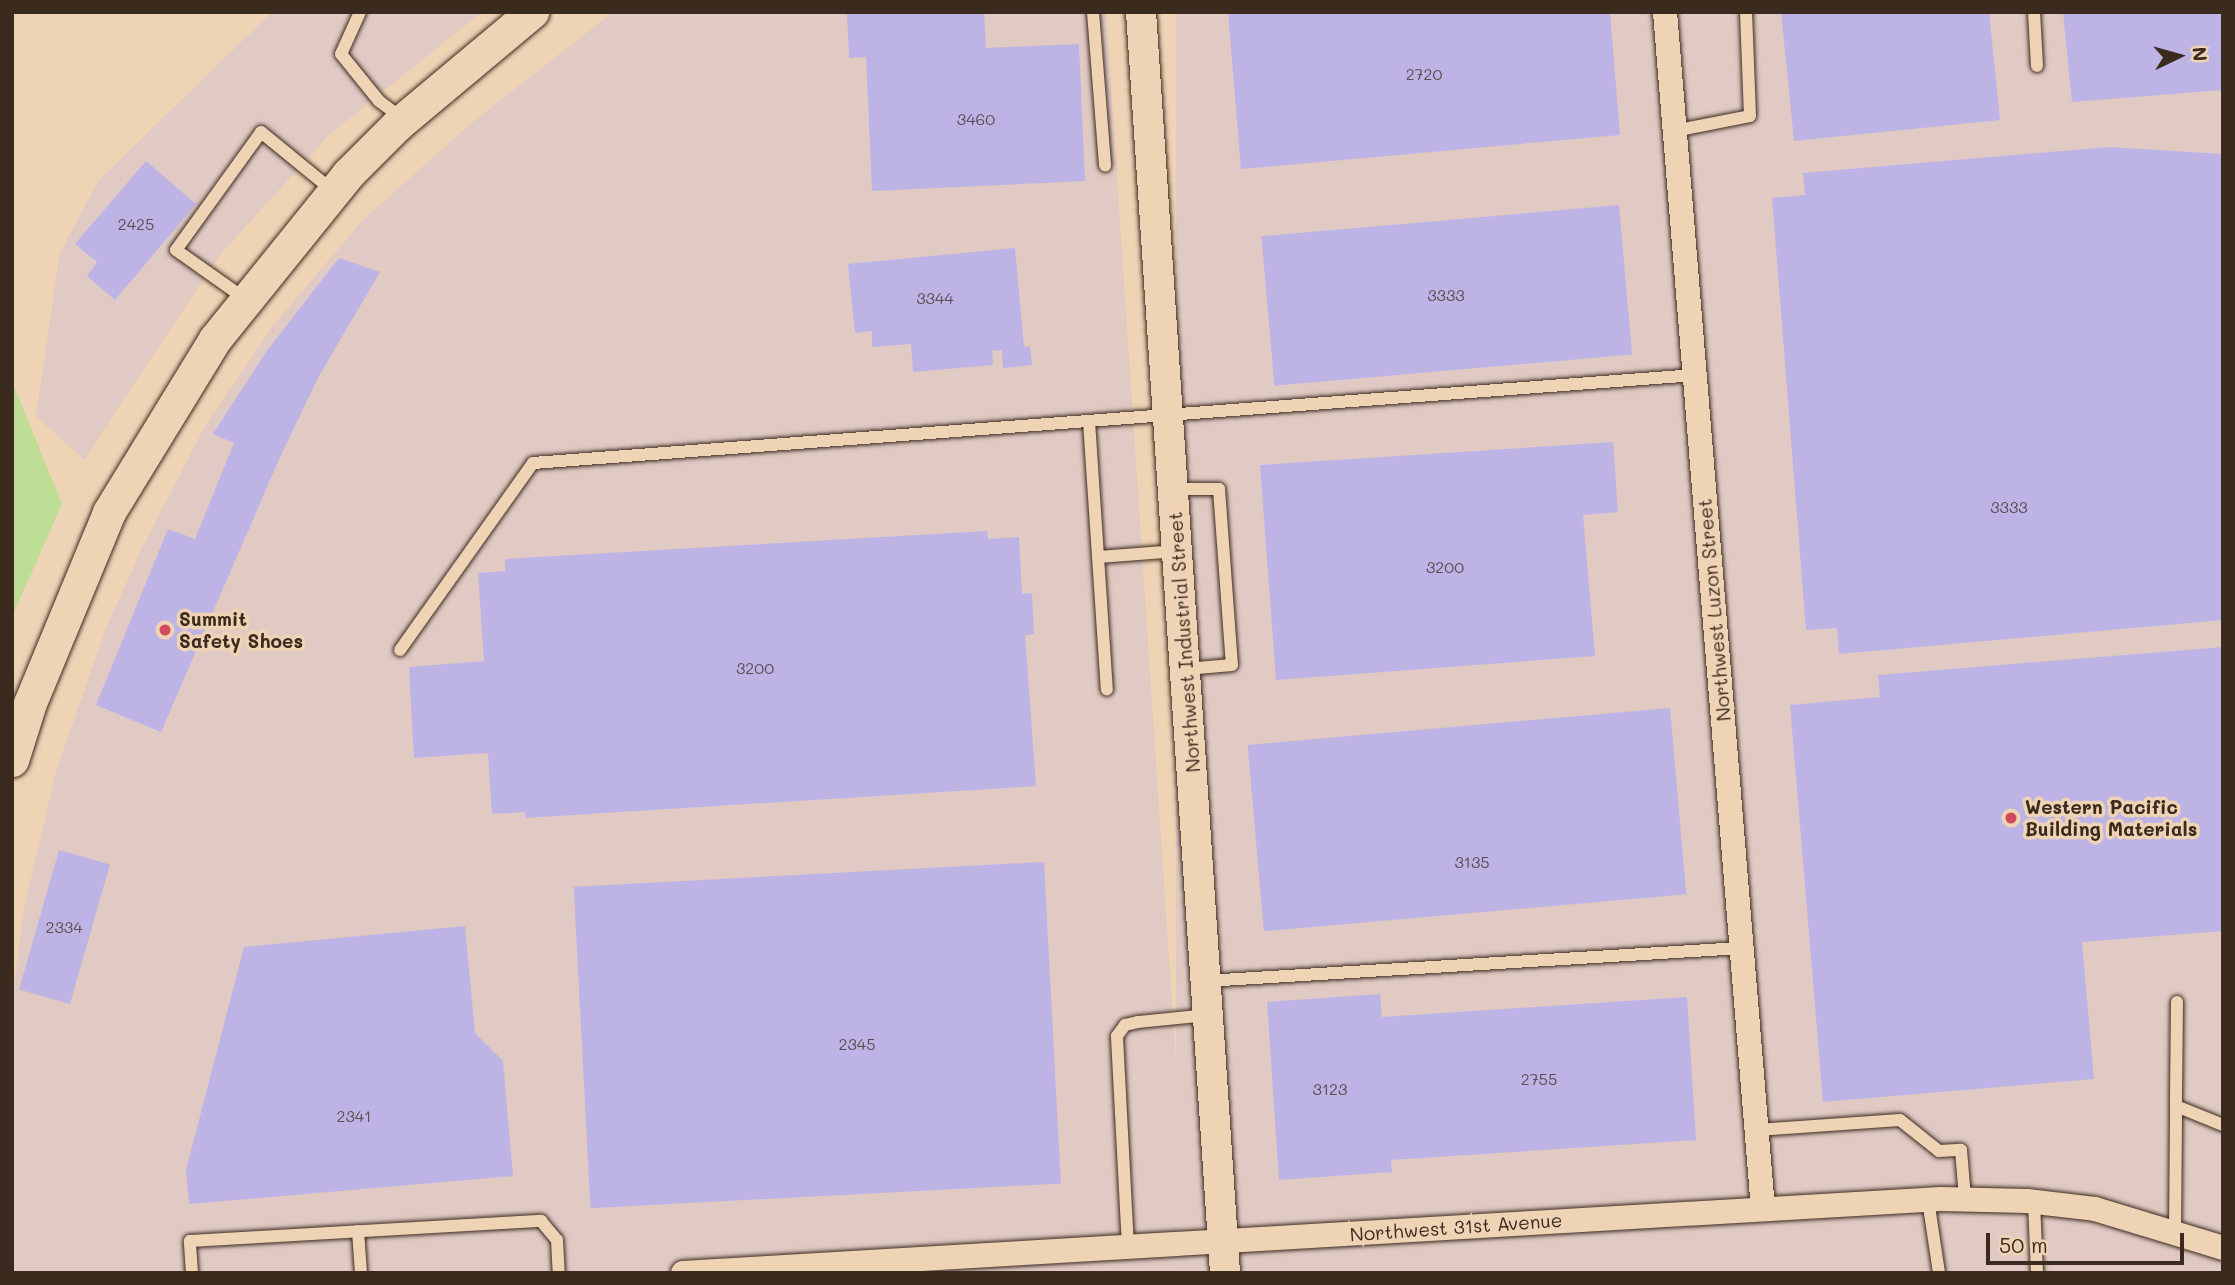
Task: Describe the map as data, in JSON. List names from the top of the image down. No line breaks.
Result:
{"streets":{"street":["Northwest Luzon Street","Northwest Industrial Street","Northwest 31st Avenue"]},"crossings":[["Northwest Luzon Street","Northwest 31st Avenue"],["Northwest Industrial Street","Northwest 31st Avenue"]],"places":["Summit Safety Shoes","Western Pacific Building Materials"],"house_numbers":["2720","3460","2425","3333","3344","3333","3200","3200","3135","2334","2345","2755","3123","2341"],"scale_bar":"50 m","north":"right"}
